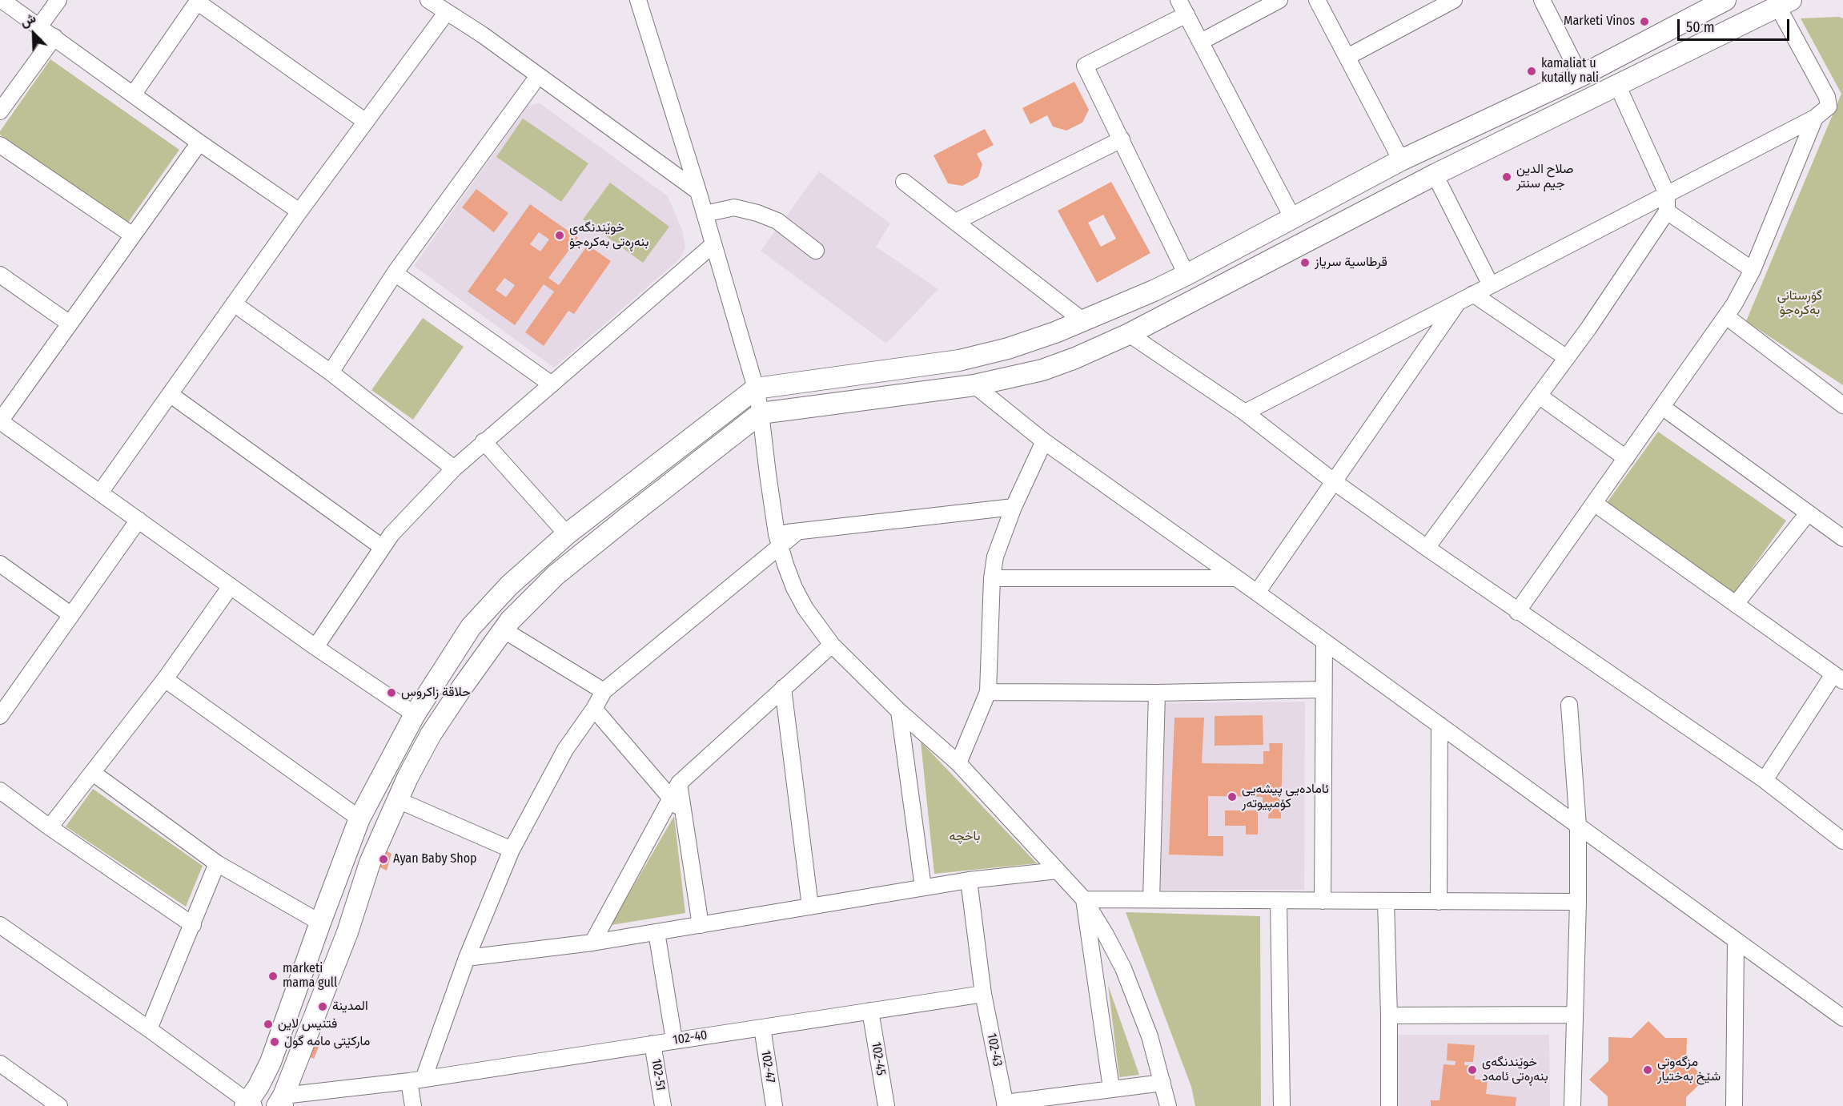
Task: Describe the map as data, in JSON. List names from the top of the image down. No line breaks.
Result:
{"streets":{"street":["102-40","102-43","102-45","102-47","102-51"]},"crossings":[["102-40","102-43"],["102-40","102-45"],["102-40","102-47"],["102-40","102-51"]],"parks":["گۆڕستانی بەکرەجۆ","باخچە"],"places":["Marketi Vinos","kamaliat u kutally nali","صلاح الدين جيم سنتر","خوێندنگەی بنەڕەتی بەکرەجۆ","قرطاسية سرياز","حلاقة زاکروس","ئامادەیی پیشەیی کۆمپیوتەر","Ayan Baby Shop","marketi mama gull","المدينة","فتنيس لاين","مارکێتی مامە گوڵ","خوێندنگەی بنەڕەتی ئامەد","مزگەوتی شێخ بەختیار"],"scale_bar":"50 m","north":"top left"}
